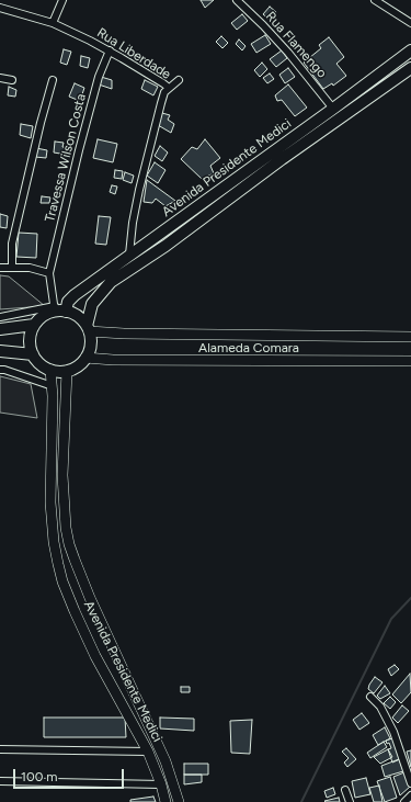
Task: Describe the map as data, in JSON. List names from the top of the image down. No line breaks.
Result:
{"streets":{"main road":["Avenida Presidente Medici"],"street":["Rua Flamengo","Rua Liberdade","Travessa Wilson Costa","Alameda Comara"]},"crossings":[["Rua Flamengo","Avenida Presidente Medici"],["Rua Liberdade","Travessa Wilson Costa"],["Rua Liberdade","Avenida Presidente Medici"],["Avenida Presidente Medici","Alameda Comara"]],"scale_bar":"100 m"}
